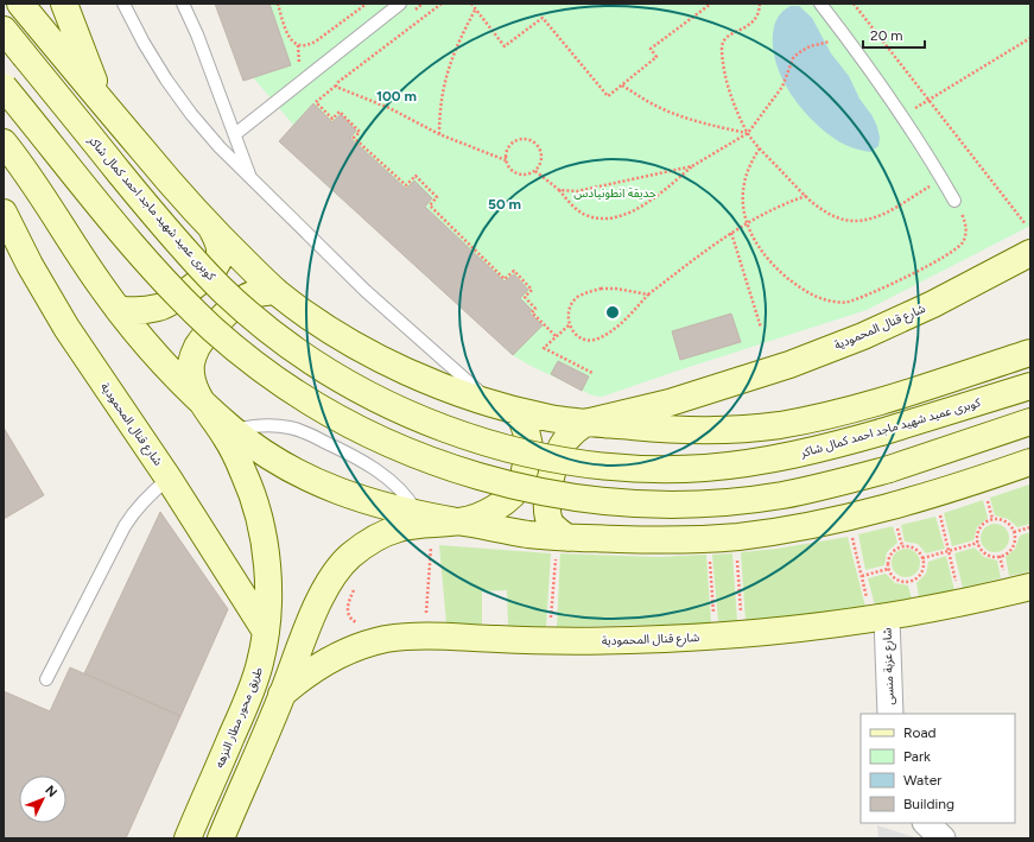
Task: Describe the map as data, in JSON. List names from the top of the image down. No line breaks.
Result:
{"streets":{"main road":["كوبرى عميد شهيد ماجد احمد كمال شاكر","شارع قنال المحمودية","طريق محور مطار النزهه"],"street":["شارع عزبة منسى"]},"crossings":[["شارع قنال المحمودية","شارع عزبة منسى"],["شارع قنال المحمودية","طريق محور مطار النزهه"]],"parks":["حديقة انطونيادس"],"legend":["Road","Park","Water","Building"],"scale_bar":"20 m","north":"top right","rings":["100 m","50 m"]}
